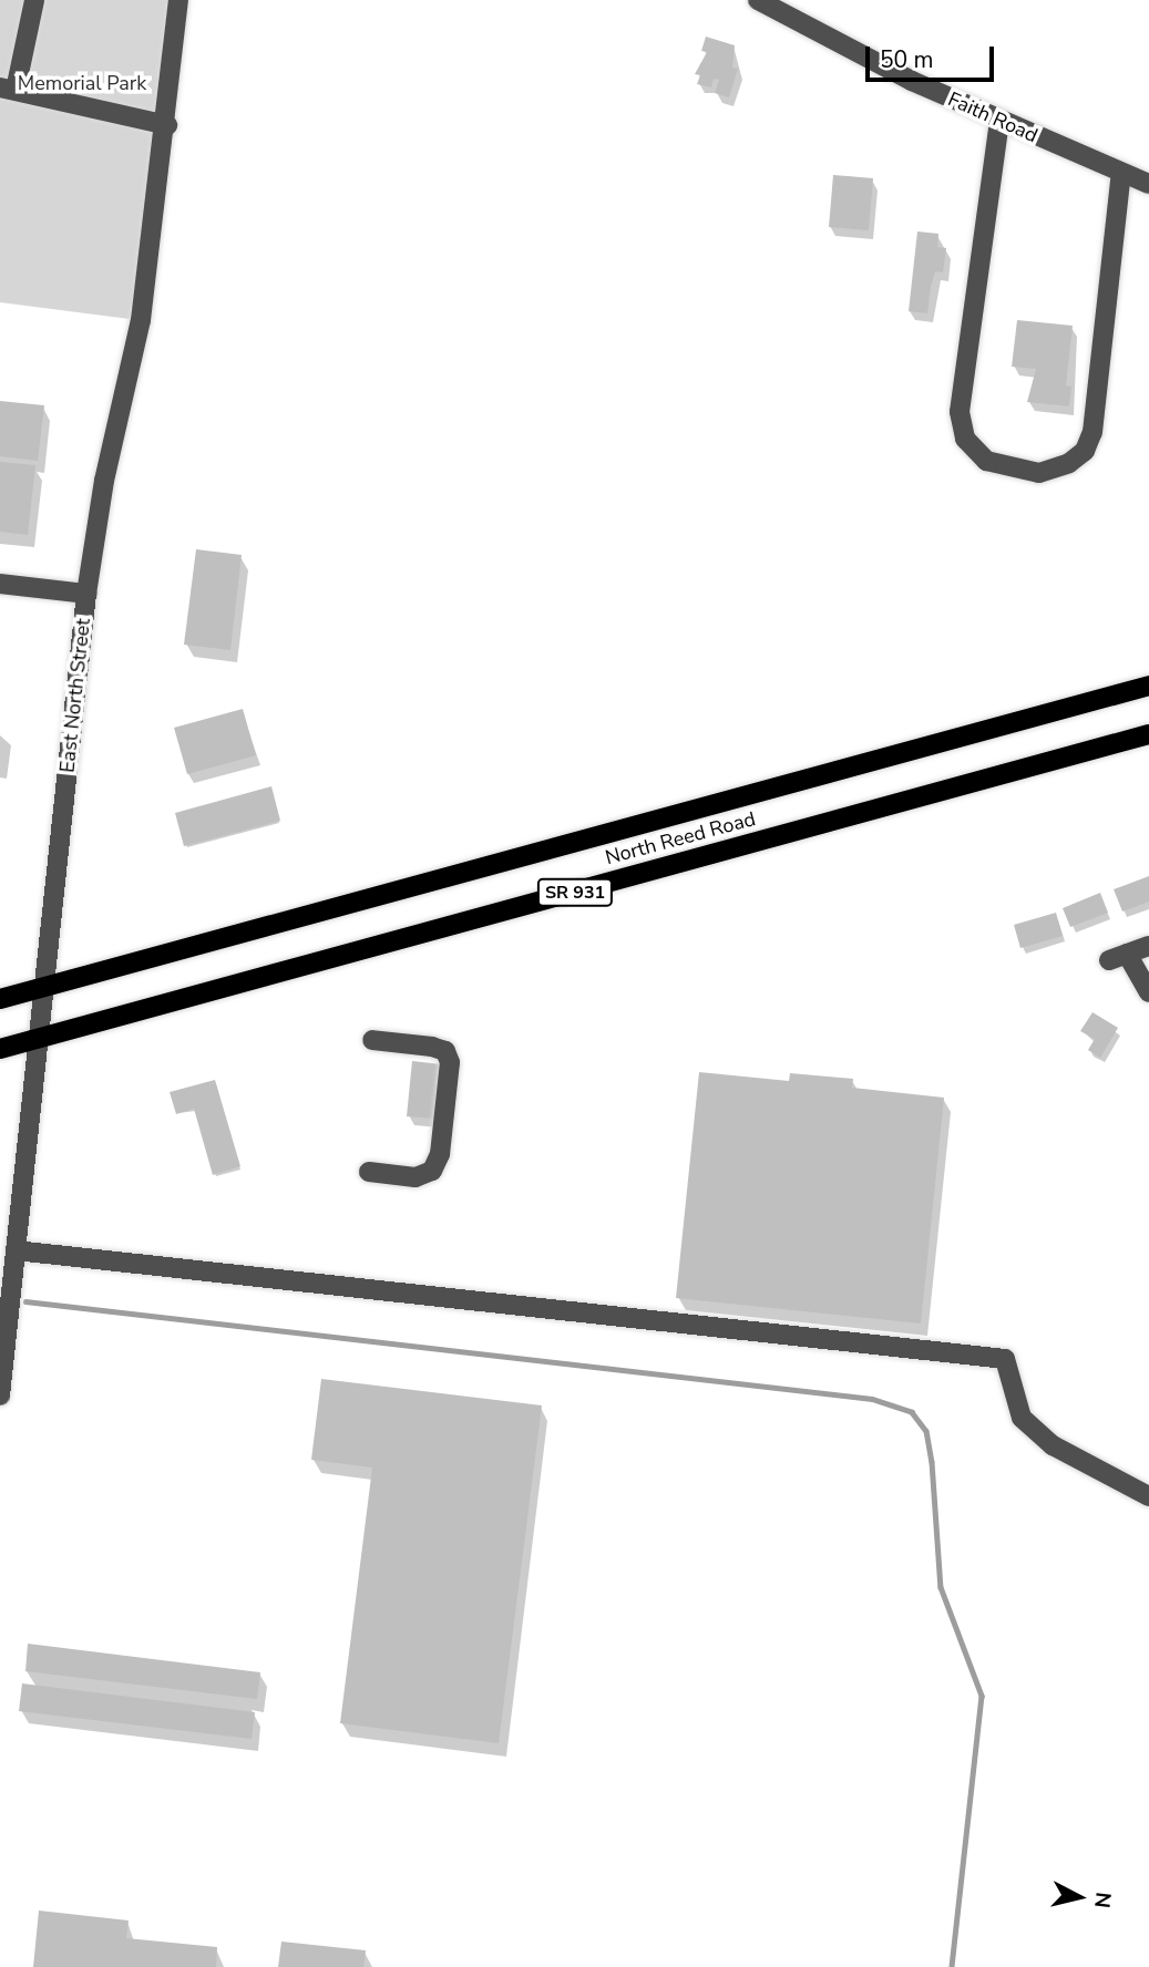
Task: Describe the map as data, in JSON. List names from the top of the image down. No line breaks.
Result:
{"streets":{"main road":["North Reed Road","SR 931"],"street":["Faith Road","East North Street"]},"crossings":[["East North Street","North Reed Road"]],"parks":["Memorial Park"],"scale_bar":"50 m","north":"right"}
